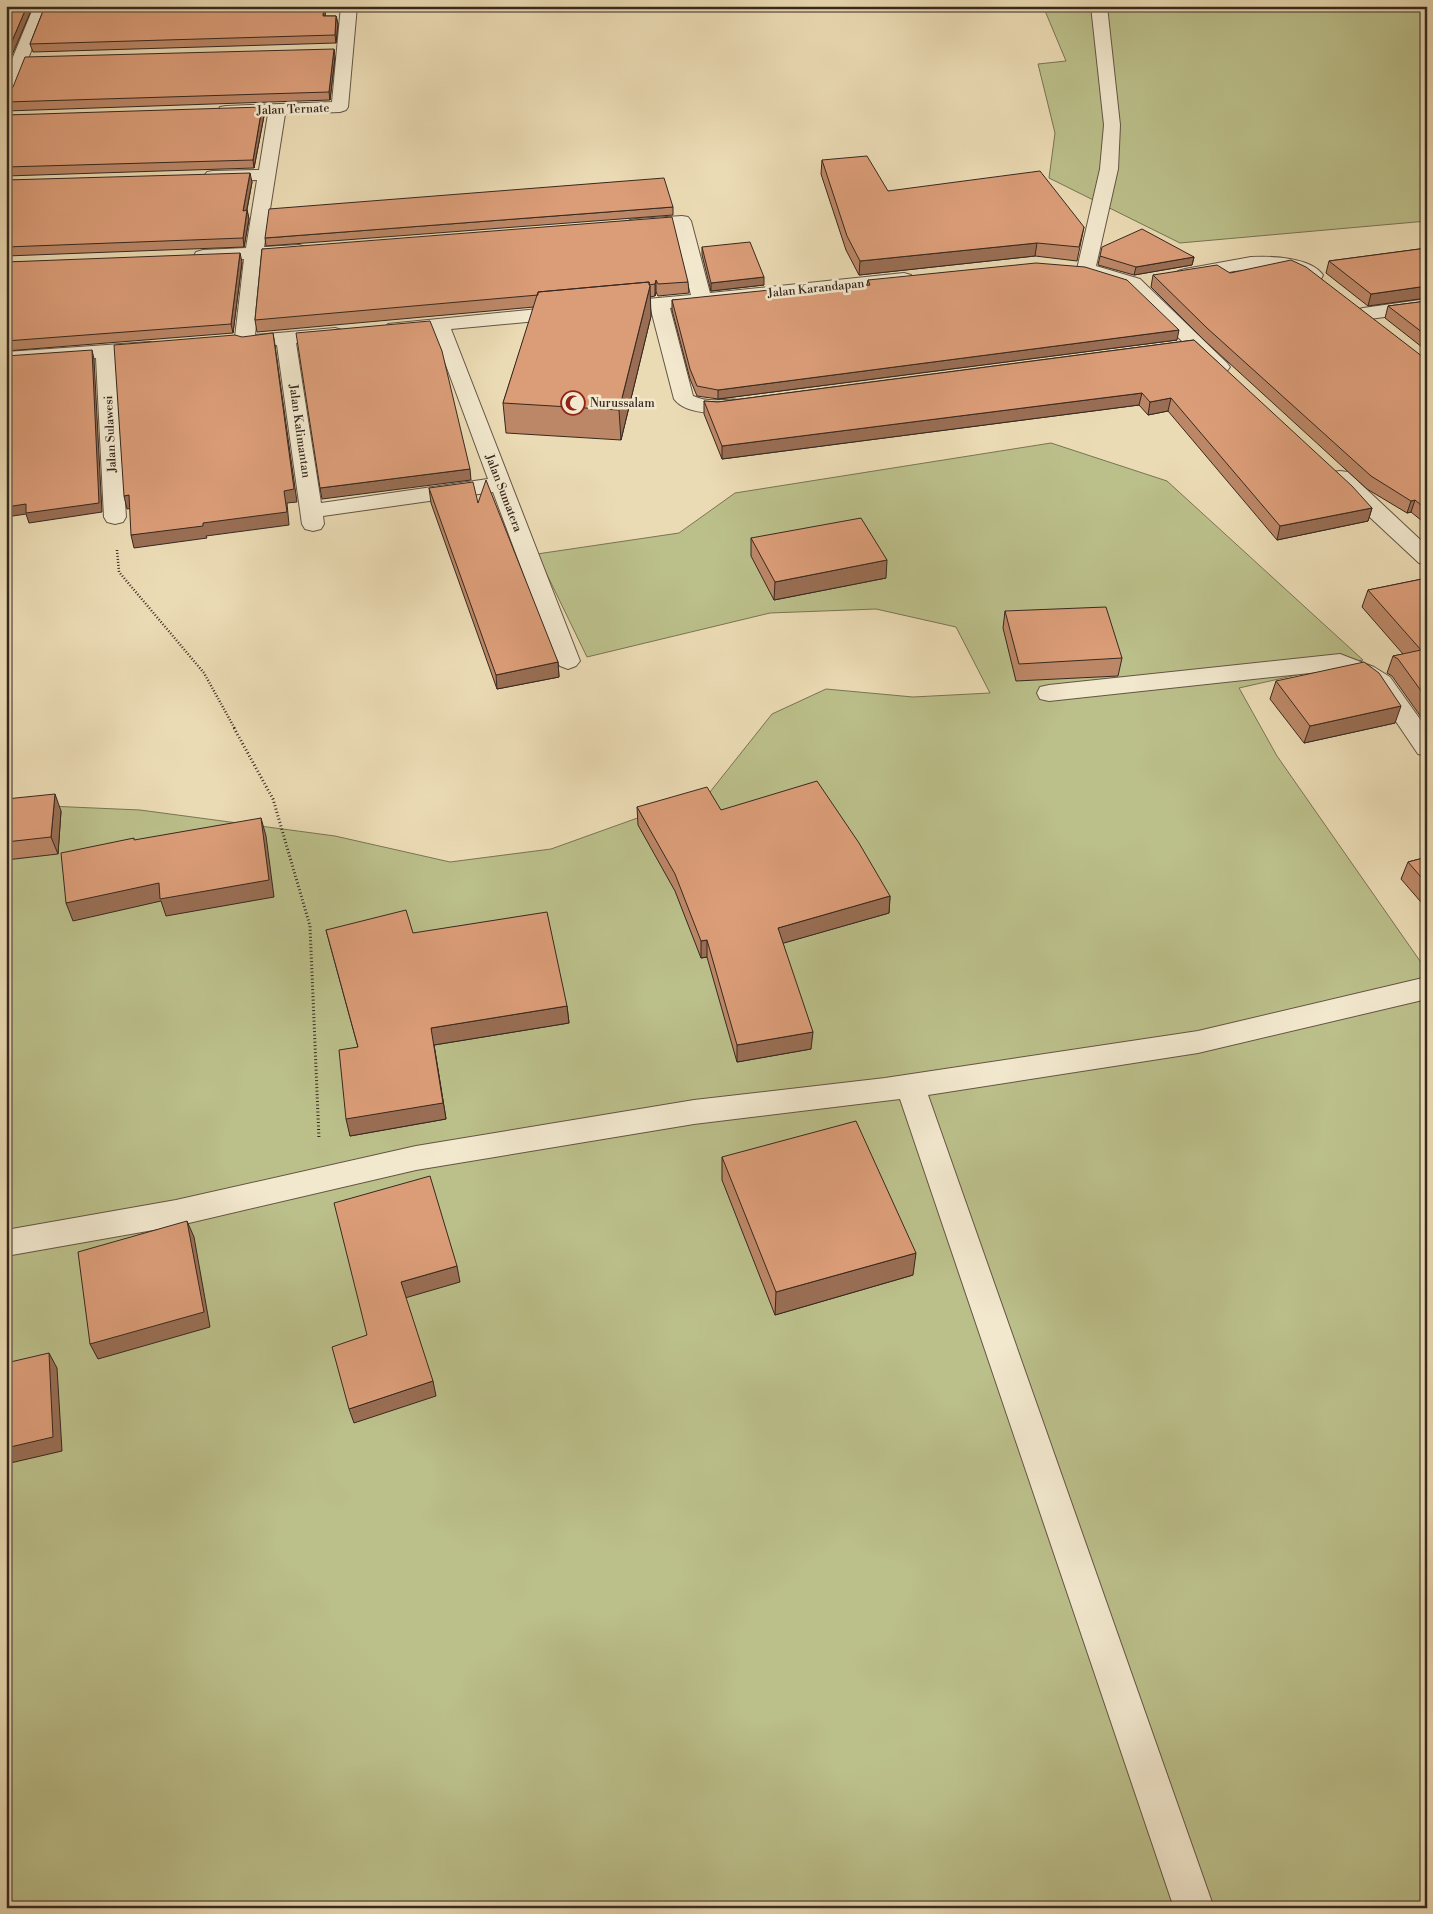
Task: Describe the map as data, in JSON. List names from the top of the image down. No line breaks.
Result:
{"streets":{"street":["Jalan Ternate","Jalan Karandapan","Jalan Kalimantan","Jalan Sulawesi","Jalan Sumatera"]},"crossings":[["Jalan Karandapan","Jalan Kalimantan"],["Jalan Karandapan","Jalan Sumatera"],["Jalan Kalimantan","Jalan Sumatera"]],"places":{"mosque":["Nurussalam"]}}
